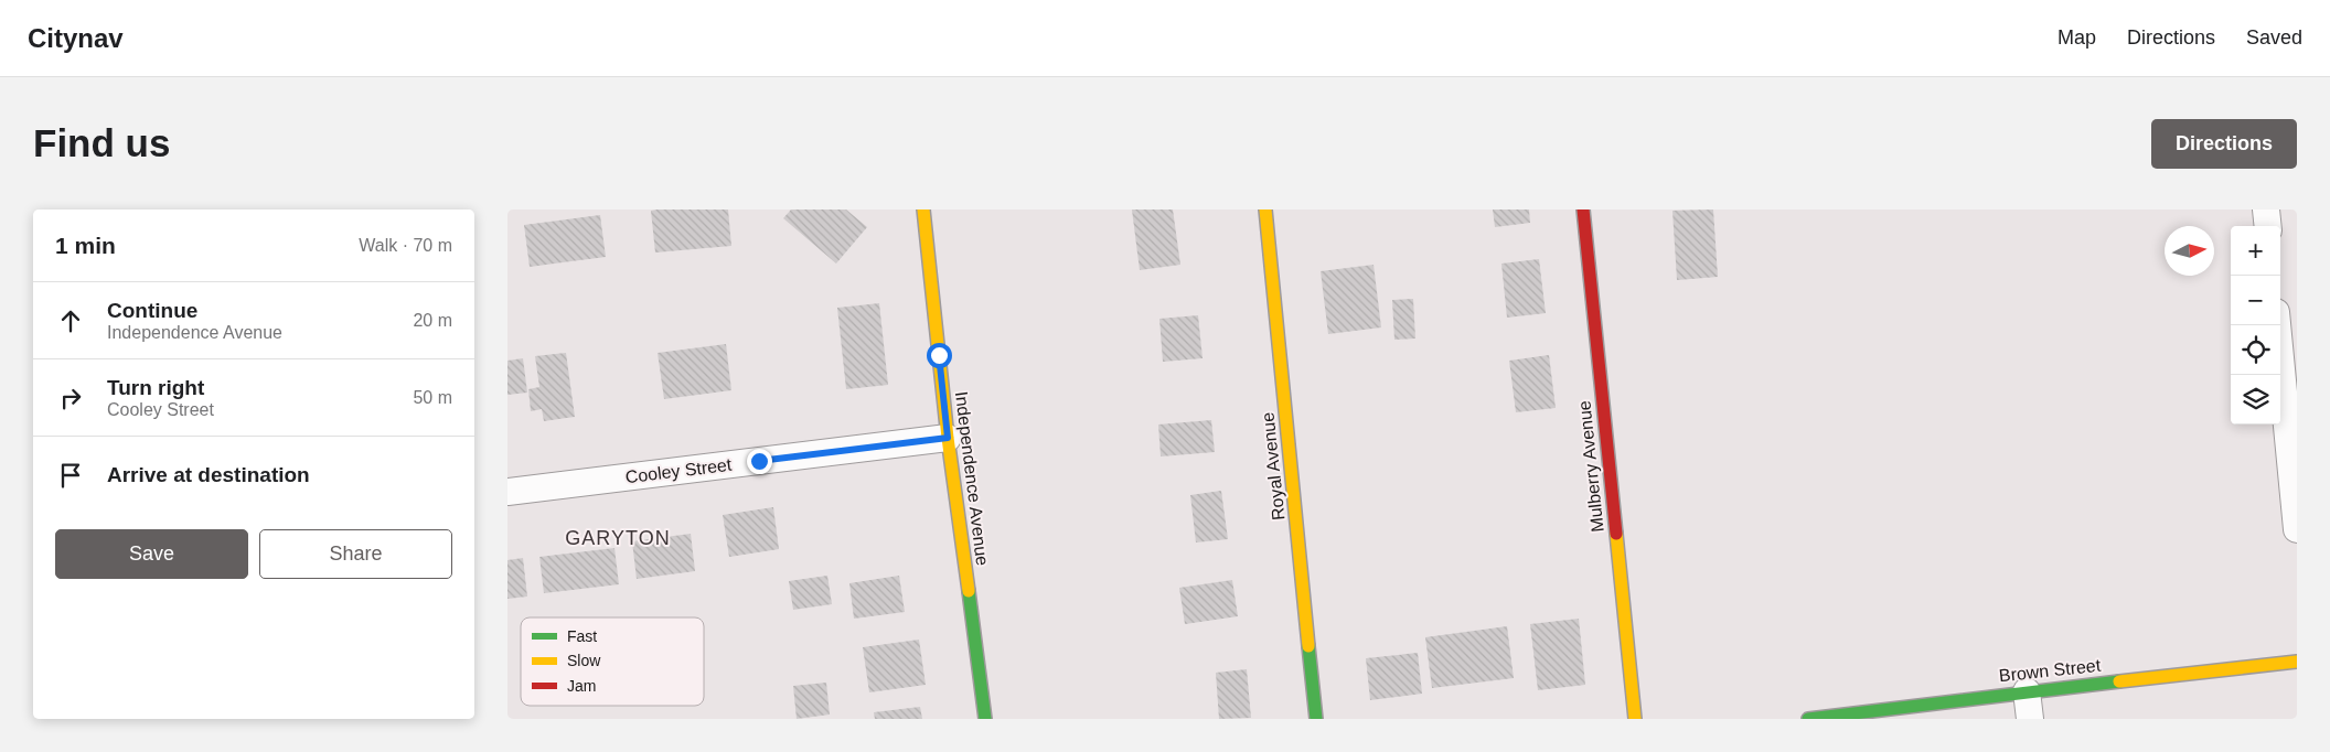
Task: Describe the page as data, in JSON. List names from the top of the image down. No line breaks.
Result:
{"streets":{"street":["Royal Avenue","Mulberry Avenue","Cooley Street","Independence Avenue","Brown Street"]},"crossings":[["Cooley Street","Independence Avenue"]],"districts":["GARYTON"],"legend":["Fast","Slow","Jam"],"north":"right","page":{"header":"Citynav","nav":["Map","Directions","Saved"],"buttons":["Directions",["Save","Share"]],"title":"Find us","heading":["1 min","Walk · 70 m"],"map_buttons":["+","−"],"list":[["Continue","Independence Avenue","20 m"],["Turn right","Cooley Street","50 m"],"Arrive at destination"]}}
